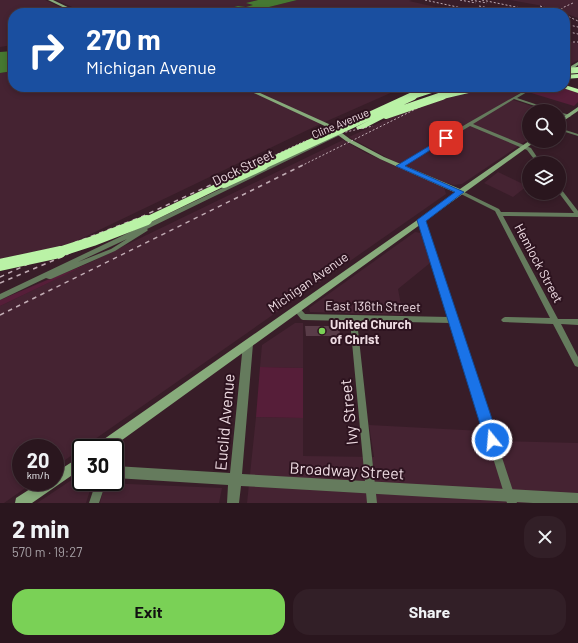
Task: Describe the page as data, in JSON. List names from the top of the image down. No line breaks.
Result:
{"streets":{"highway":["Cline Avenue"],"main road":["Michigan Avenue"],"street":["Dock Street","Hemlock Street","East 136th Street","Ivy Street","Euclid Avenue","Broadway Street"]},"crossings":[["Cline Avenue","Dock Street"],["Hemlock Street","Michigan Avenue"],["Michigan Avenue","East 136th Street"],["Michigan Avenue","Euclid Avenue"],["East 136th Street","Ivy Street"],["Ivy Street","Broadway Street"],["Euclid Avenue","Broadway Street"]],"places":["United Church of Christ"],"page":{"turn":["270 m","Michigan Avenue"],"speed":"20 km/h","limit":"30","heading":["2 min","570 m · 19:27"],"buttons":["Exit","Share"]}}
